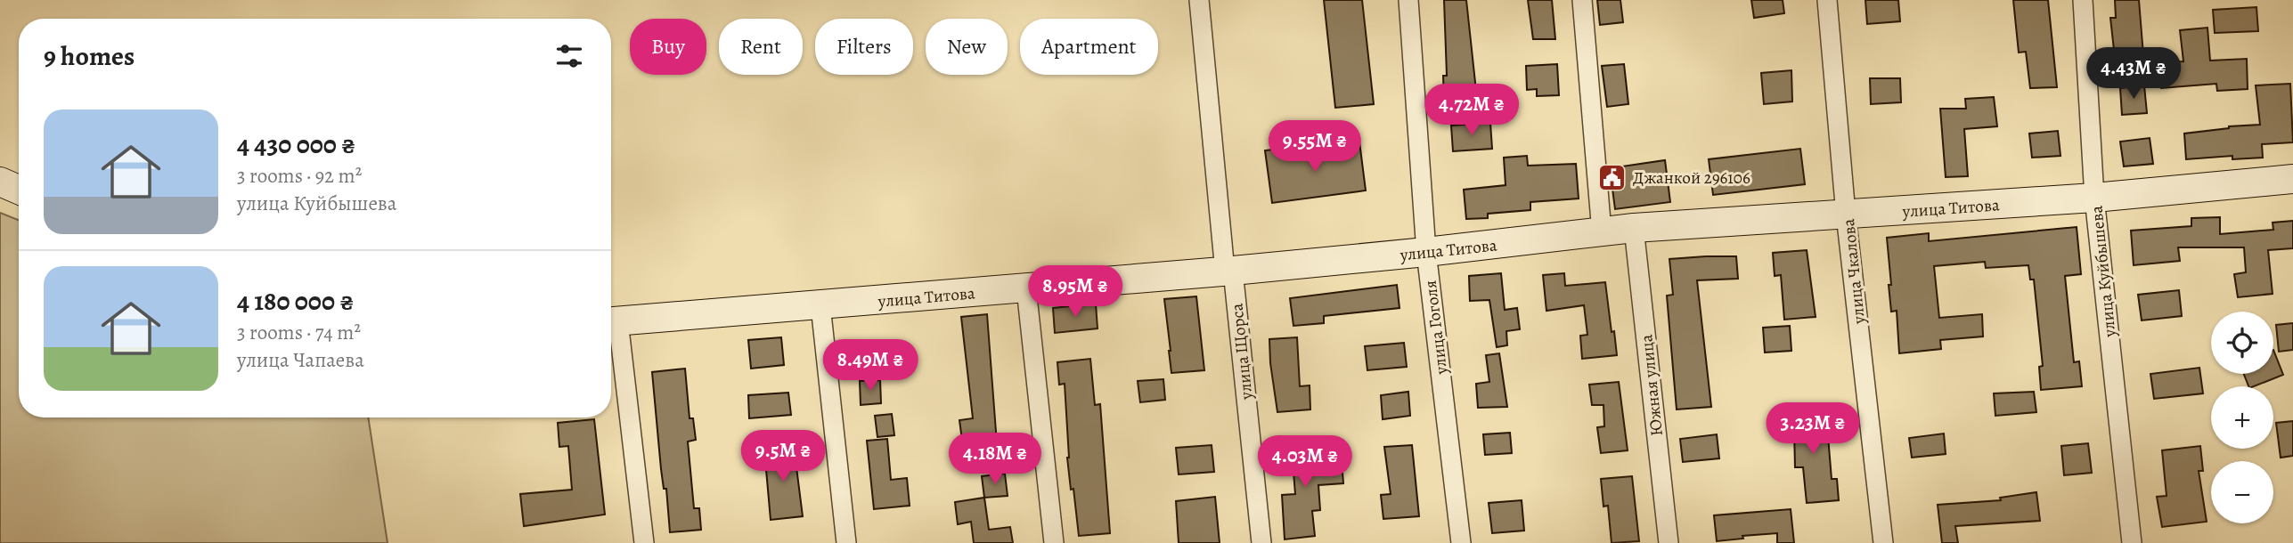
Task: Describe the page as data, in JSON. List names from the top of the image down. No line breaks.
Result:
{"streets":{"main road":["улица Титова"],"street":["улица Чкалова","улица Куйбышева","улица Гоголя","улица Щорса","Южная улица"]},"crossings":[["улица Титова","улица Чкалова"],["улица Титова","улица Куйбышева"],["улица Титова","улица Гоголя"],["улица Титова","улица Щорса"],["улица Титова","Южная улица"]],"places":{"public building":["Джанкой 296106"]},"page":{"chip":["Buy","Rent","Filters","New","Apartment"],"heading":"9 homes","price":["4.43M ₴","4.72M ₴","9.55M ₴","8.95M ₴","8.49M ₴","3.23M ₴","9.5M ₴","4.18M ₴","4.03M ₴"],"list":[{"name":"4 430 000 ₴","note":"3 rooms · 92 m² · улица Куйбышева"},{"name":"4 180 000 ₴","note":"3 rooms · 74 m² · улица Чапаева"}],"map_buttons":["+","−"]}}
